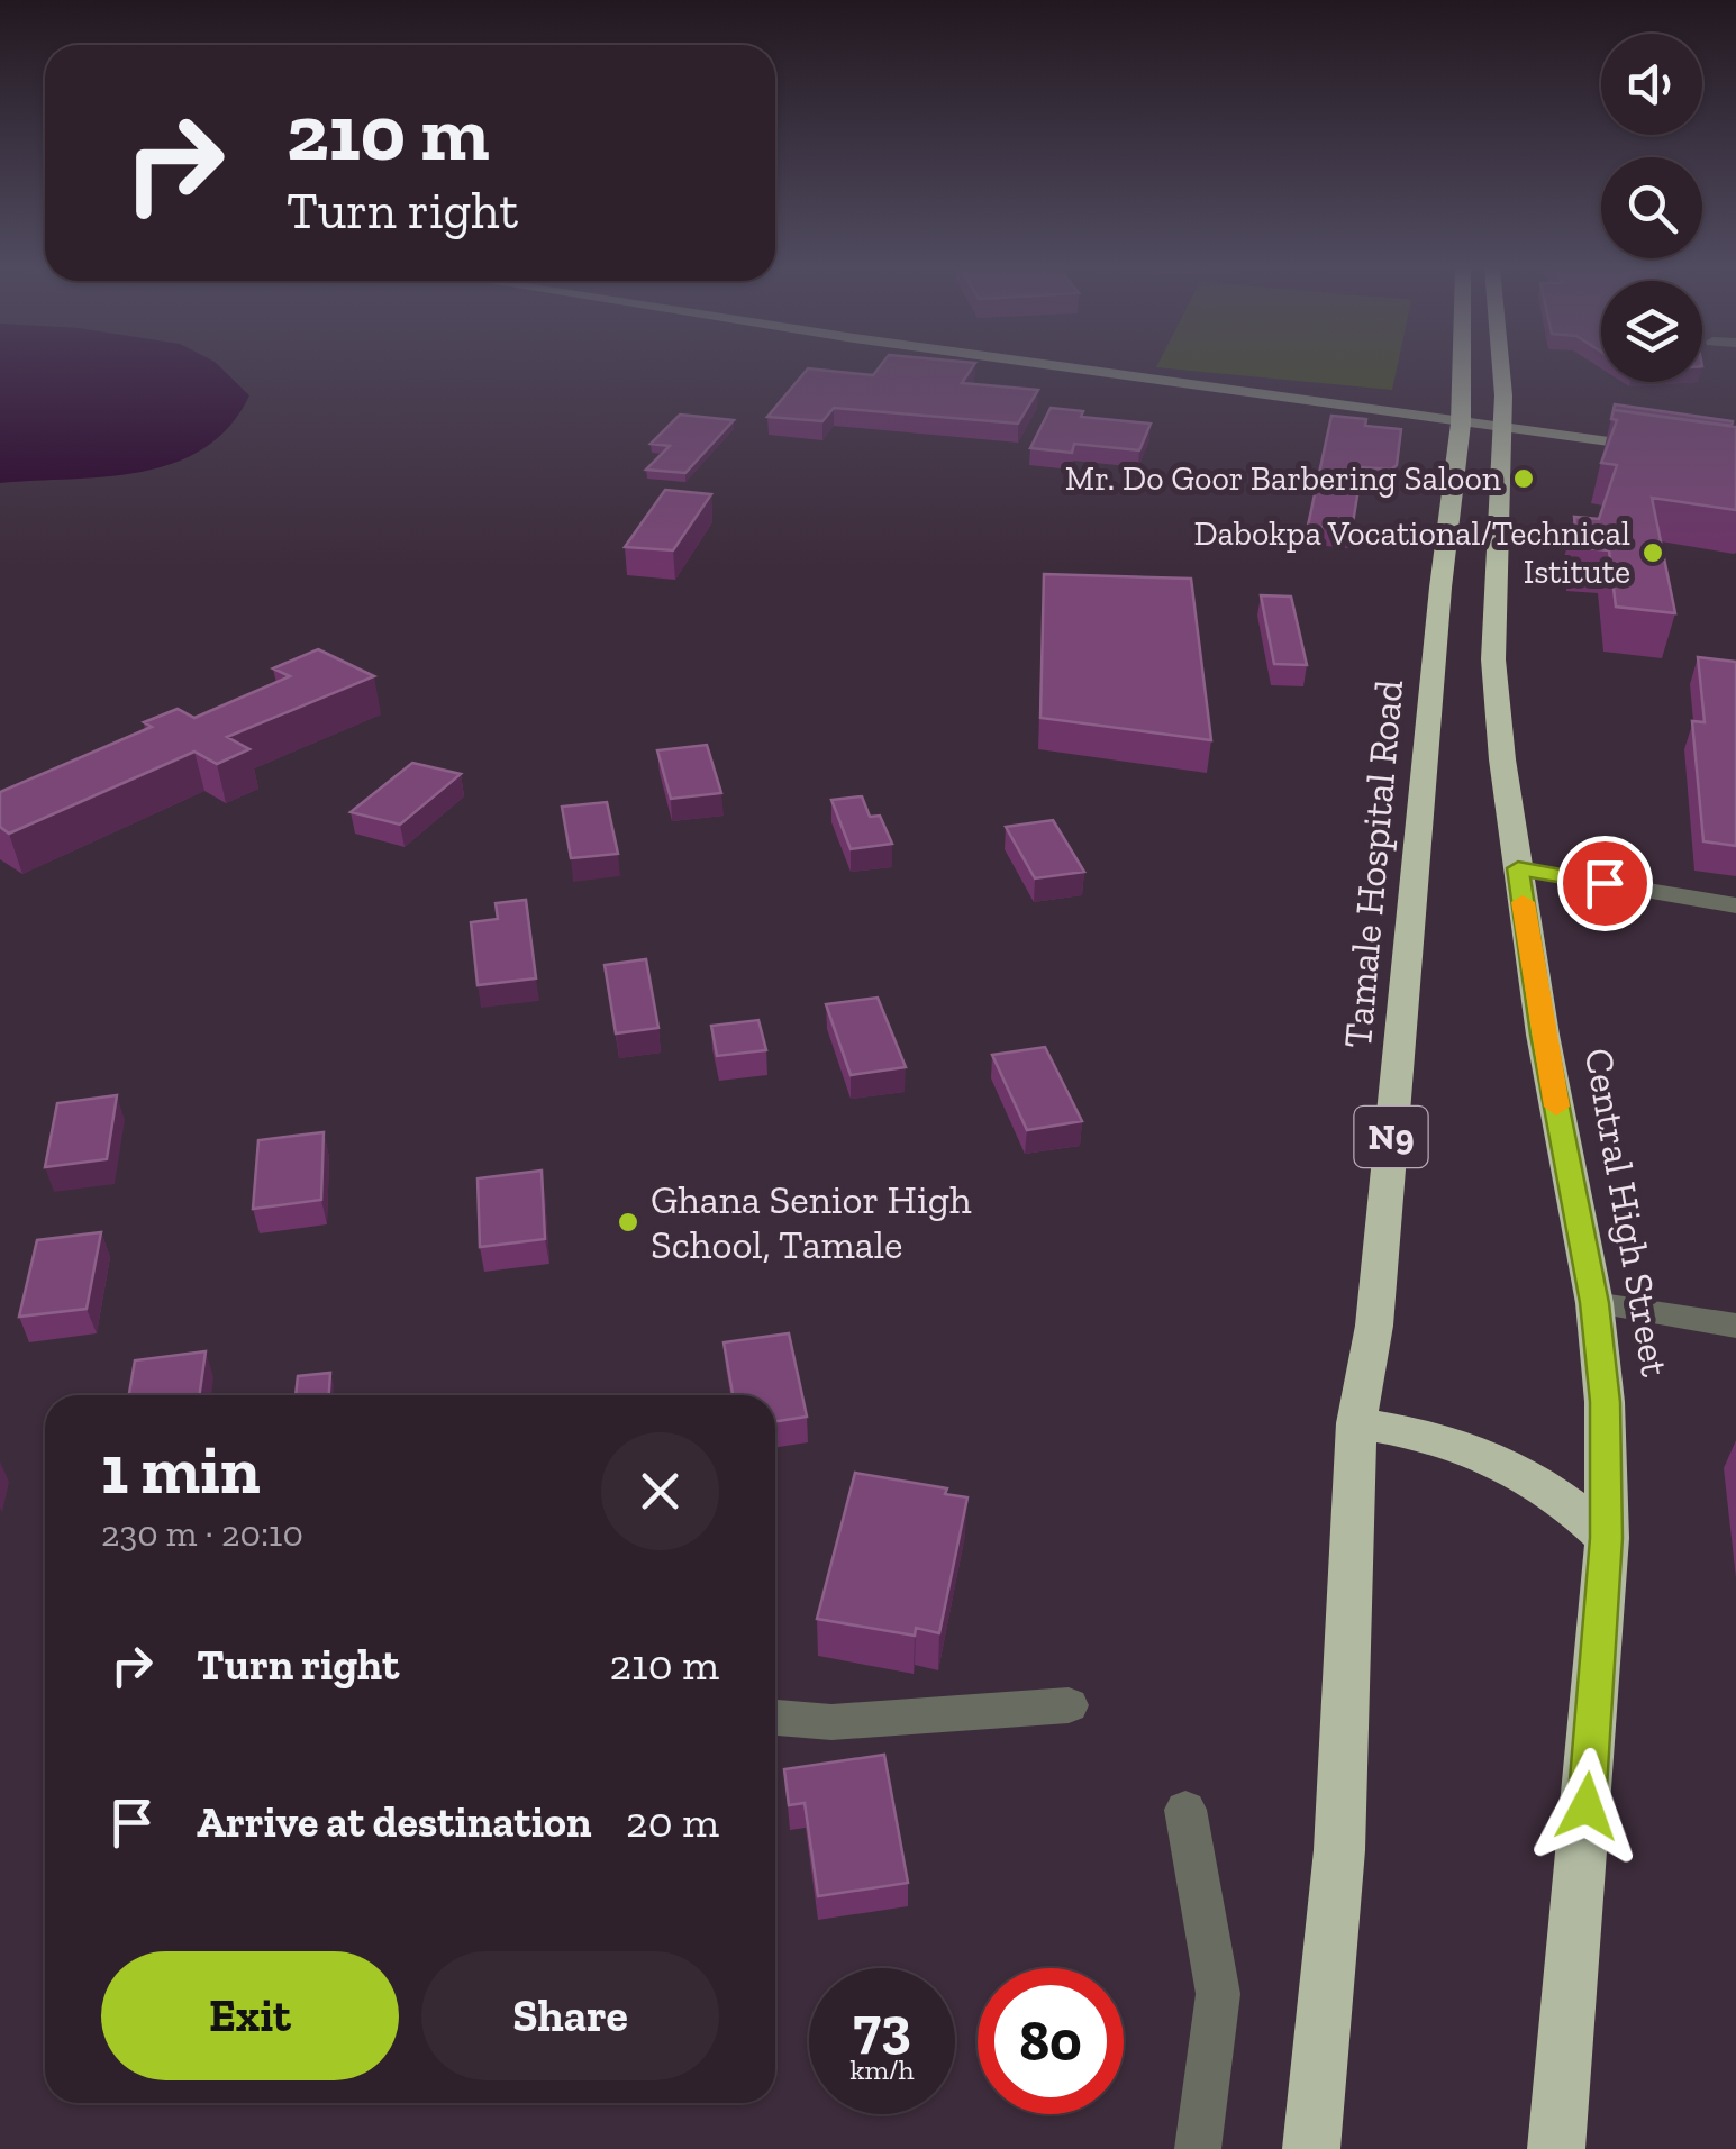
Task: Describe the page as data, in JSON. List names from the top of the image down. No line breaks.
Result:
{"streets":{"highway":["Tamale Hospital Road","N9","Central High Street"]},"crossings":[["Tamale Hospital Road","N9"]],"places":["Mr. Do Goor Barbering Saloon","Dabokpa Vocational/Technical Istitute","Ghana Senior High School, Tamale"],"page":{"turn":["210 m","Turn right"],"heading":["1 min","230 m · 20:10"],"list":[{"name":"Turn right","value":"210 m"},{"name":"Arrive at destination","value":"20 m"}],"buttons":["Exit","Share"],"speed":"73 km/h","limit":"80"}}
